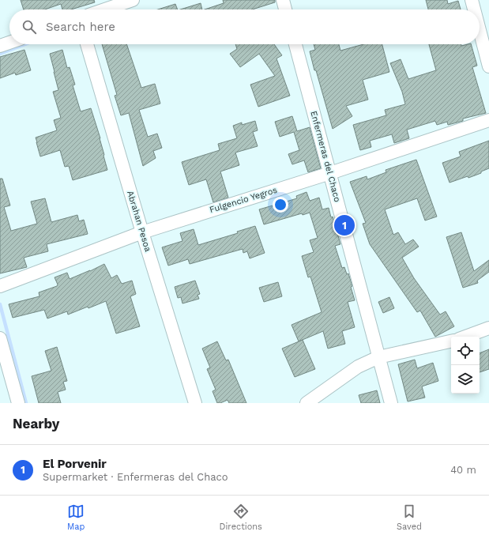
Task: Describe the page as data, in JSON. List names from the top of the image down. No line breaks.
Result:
{"streets":{"street":["Enfermeras del Chaco","Fulgencio Yegros","Abrahan Pesoa"]},"crossings":[["Enfermeras del Chaco","Fulgencio Yegros"],["Fulgencio Yegros","Abrahan Pesoa"]],"page":{"search":"Search here","pins":"1","heading":"Nearby","list":[{"mark":"1","name":"El Porvenir","note":"Supermarket · Enfermeras del Chaco","value":"40 m"}],"nav":["Map","Directions","Saved"]}}
